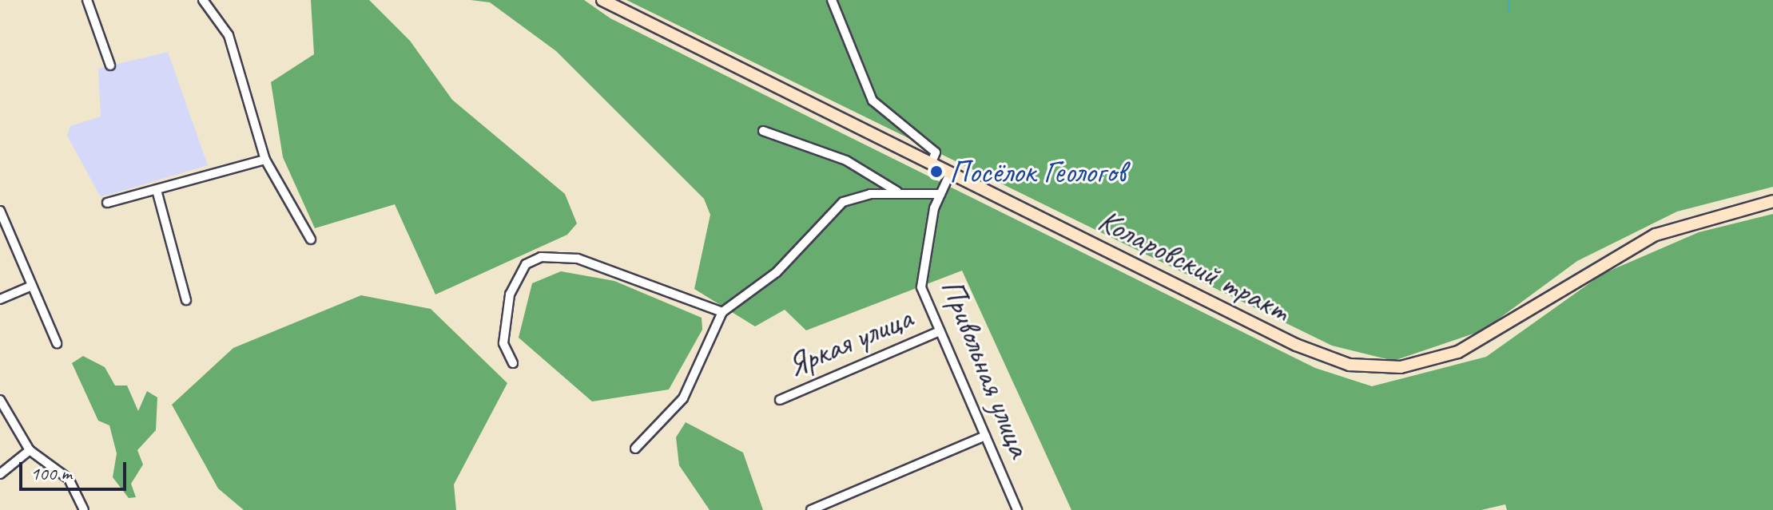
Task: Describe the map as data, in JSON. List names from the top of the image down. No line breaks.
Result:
{"streets":{"street":["Коларовский тракт","Яркая улица","Привольная улица"]},"crossings":[["Коларовский тракт","Привольная улица"],["Яркая улица","Привольная улица"]],"places":["Посёлок Геологов"],"scale_bar":"100 m"}
